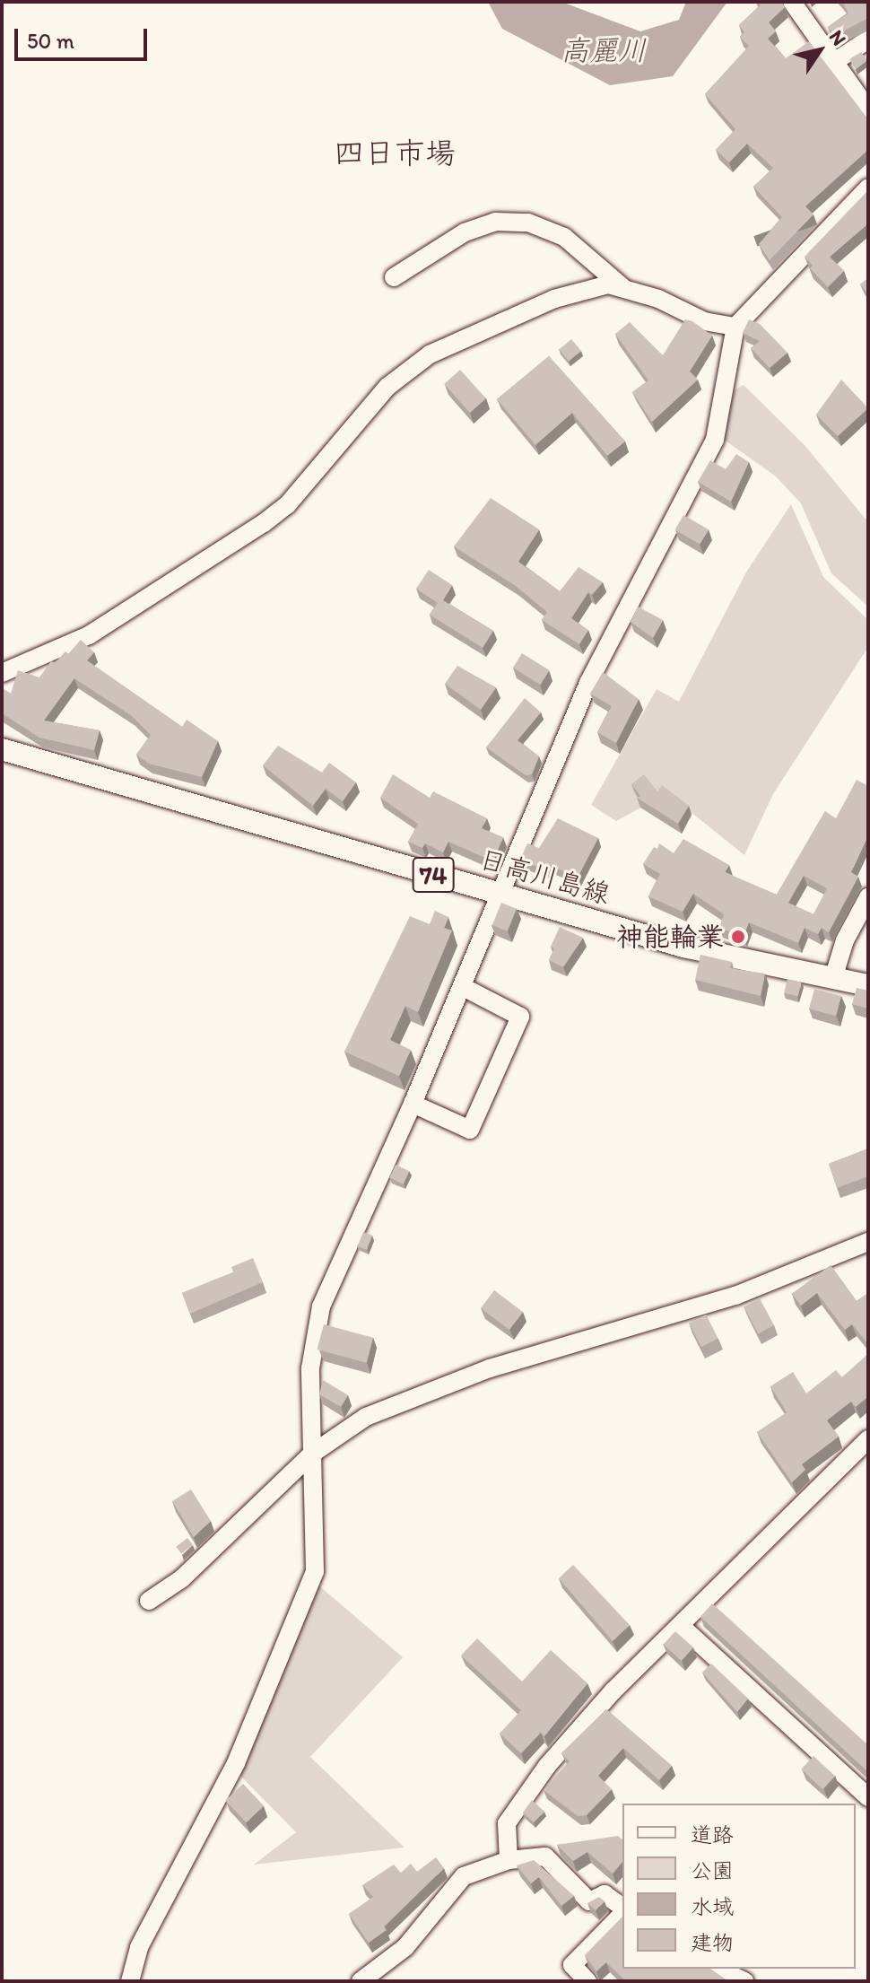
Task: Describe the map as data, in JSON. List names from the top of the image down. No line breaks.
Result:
{"streets":{"main road":["74","日高川島線"]},"districts":["四日市場"],"water":["高麗川"],"places":["神能輪業"],"legend":["道路","公園","水域","建物"],"scale_bar":"50 m","north":"top right"}
